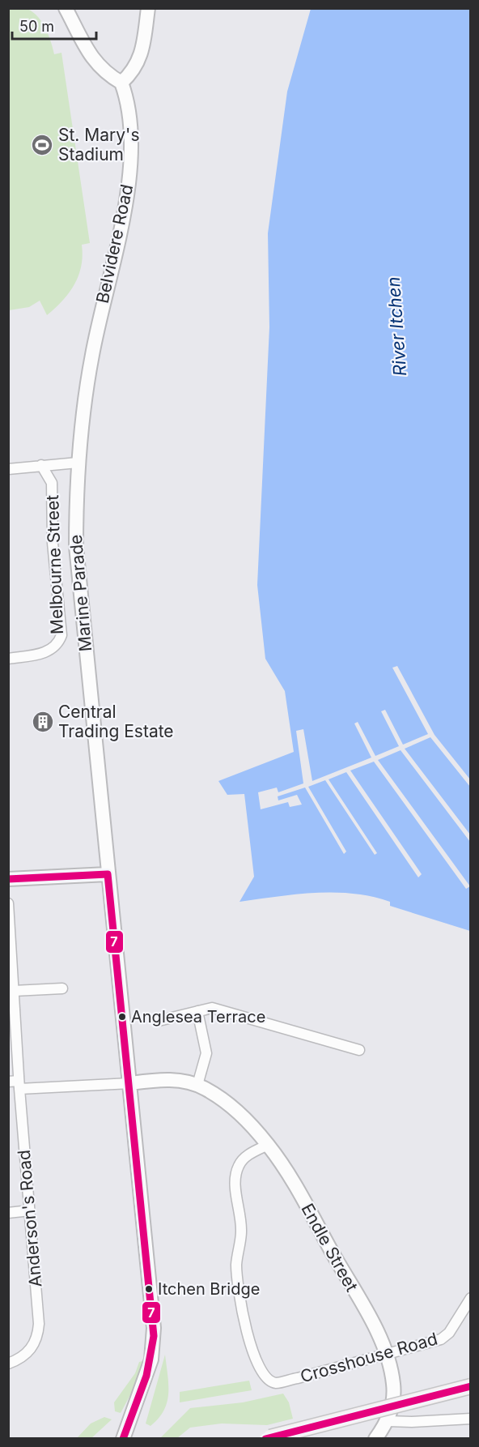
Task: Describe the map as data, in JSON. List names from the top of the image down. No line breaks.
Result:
{"streets":{"main road":["Belvidere Road","Marine Parade","Endle Street"],"street":["Melbourne Street","Anderson's Road","Crosshouse Road"]},"crossings":[["Belvidere Road","Marine Parade"],["Endle Street","Crosshouse Road"]],"water":["River Itchen"],"places":{"sports":["St. Mary's Stadium"],"building":["Central Trading Estate"],"other":["Anglesea Terrace","Itchen Bridge"]},"lines":["transit line 7"],"scale_bar":"50 m"}
